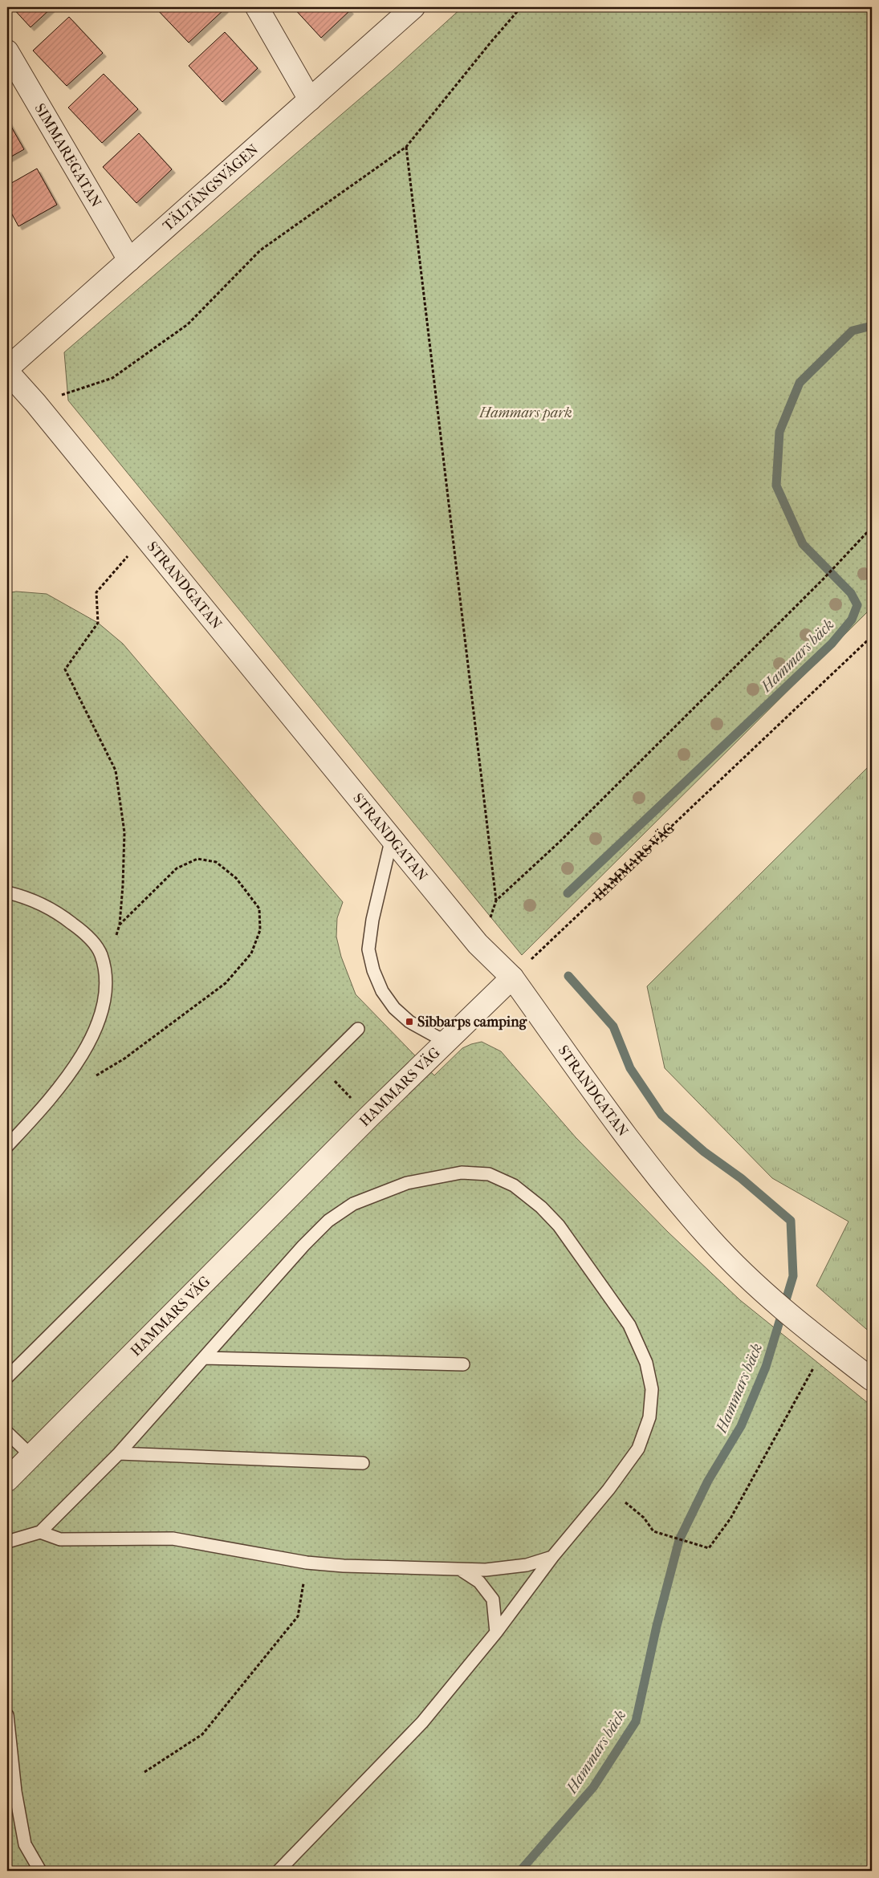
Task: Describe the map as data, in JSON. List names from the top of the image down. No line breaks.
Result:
{"streets":{"street":["SIMMAREGATAN","TÄLTÄNGSVÄGEN","STRANDGATAN","HAMMARS VÄG"]},"crossings":[["SIMMAREGATAN","TÄLTÄNGSVÄGEN"],["STRANDGATAN","HAMMARS VÄG"]],"water":["Hammars bäck"],"parks":["Hammars park"],"places":{"transit":["Sibbarps camping"]}}
